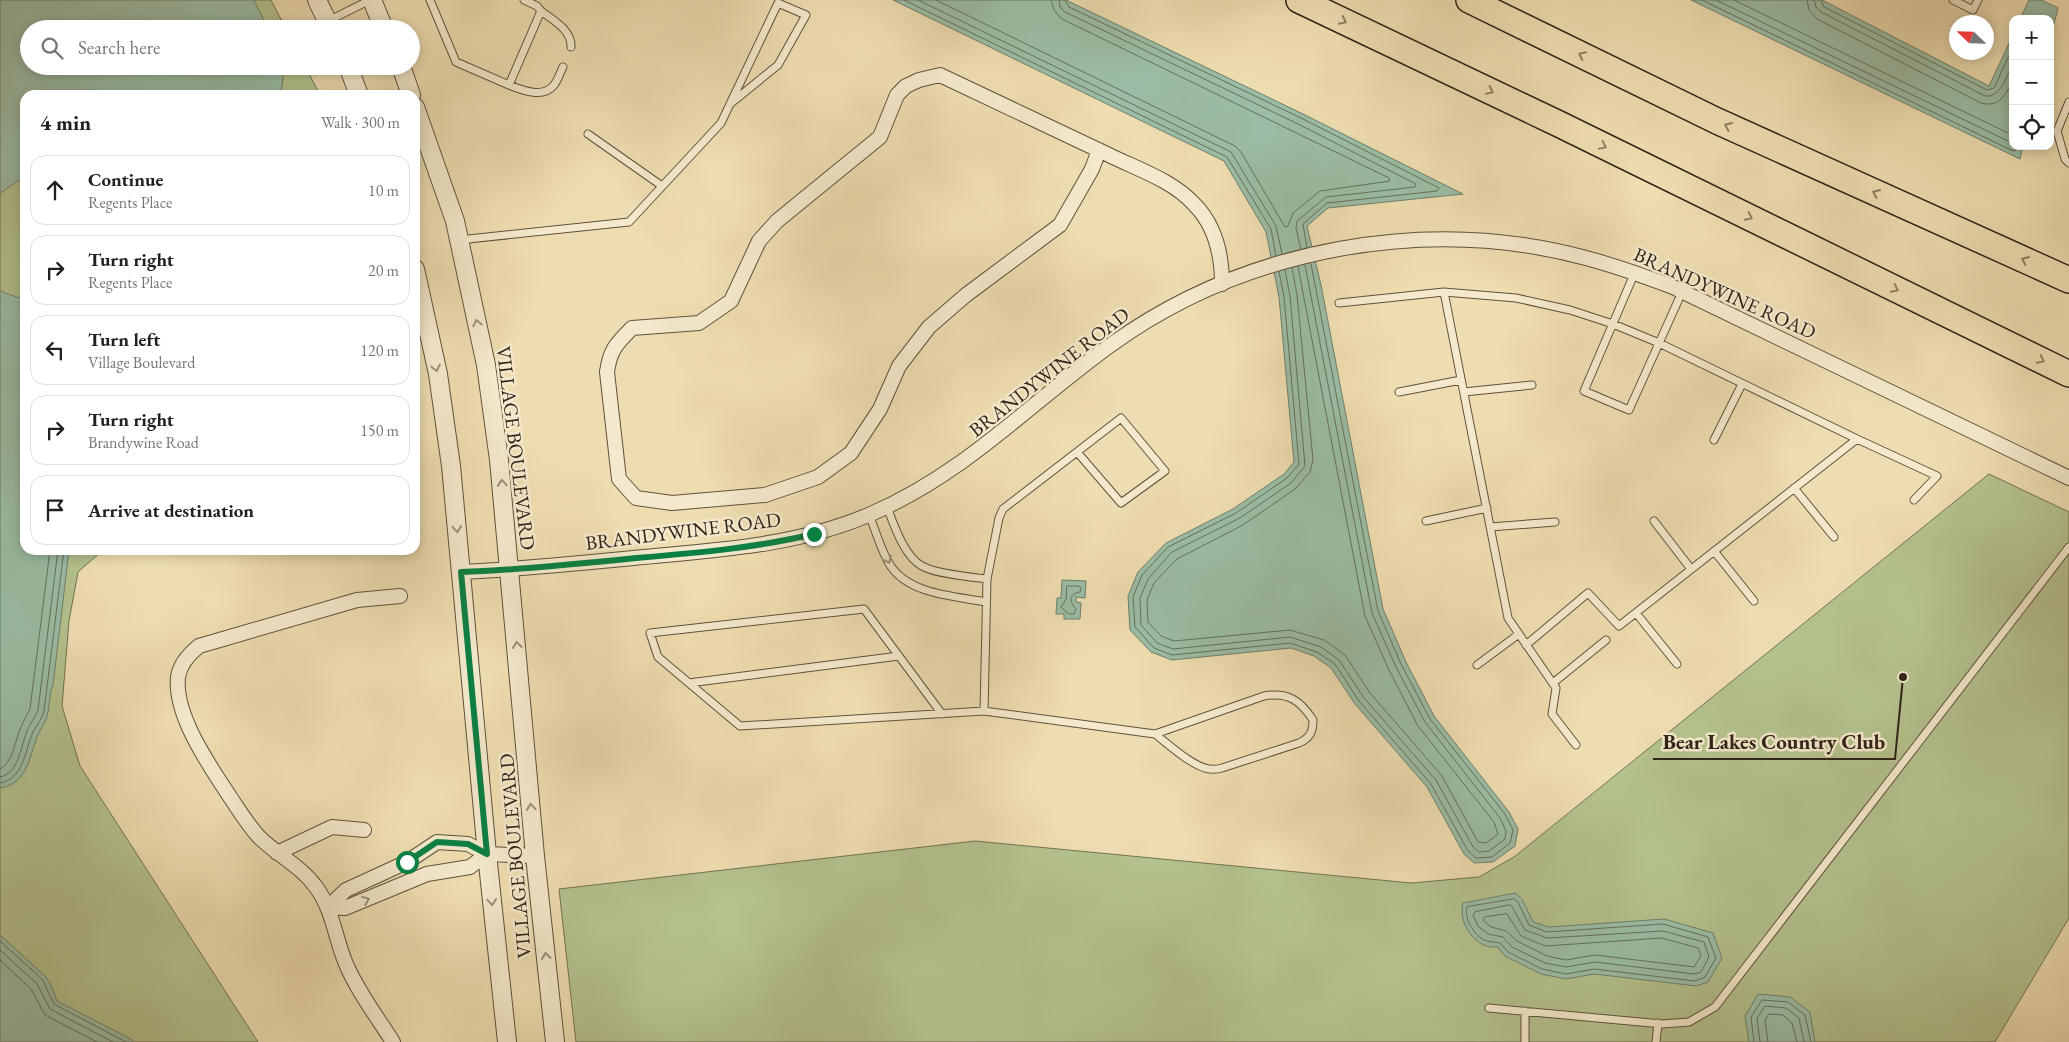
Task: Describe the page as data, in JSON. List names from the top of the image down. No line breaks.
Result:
{"streets":{"street":["BRANDYWINE ROAD","VILLAGE BOULEVARD"]},"crossings":[["BRANDYWINE ROAD","VILLAGE BOULEVARD"]],"places":["Bear Lakes Country Club"],"north":"top left","page":{"map_buttons":["+","−"],"search":"Search here","heading":["4 min","Walk · 300 m"],"list":[["Continue","Regents Place","10 m"],["Turn right","Regents Place","20 m"],["Turn left","Village Boulevard","120 m"],["Turn right","Brandywine Road","150 m"],"Arrive at destination"]}}
